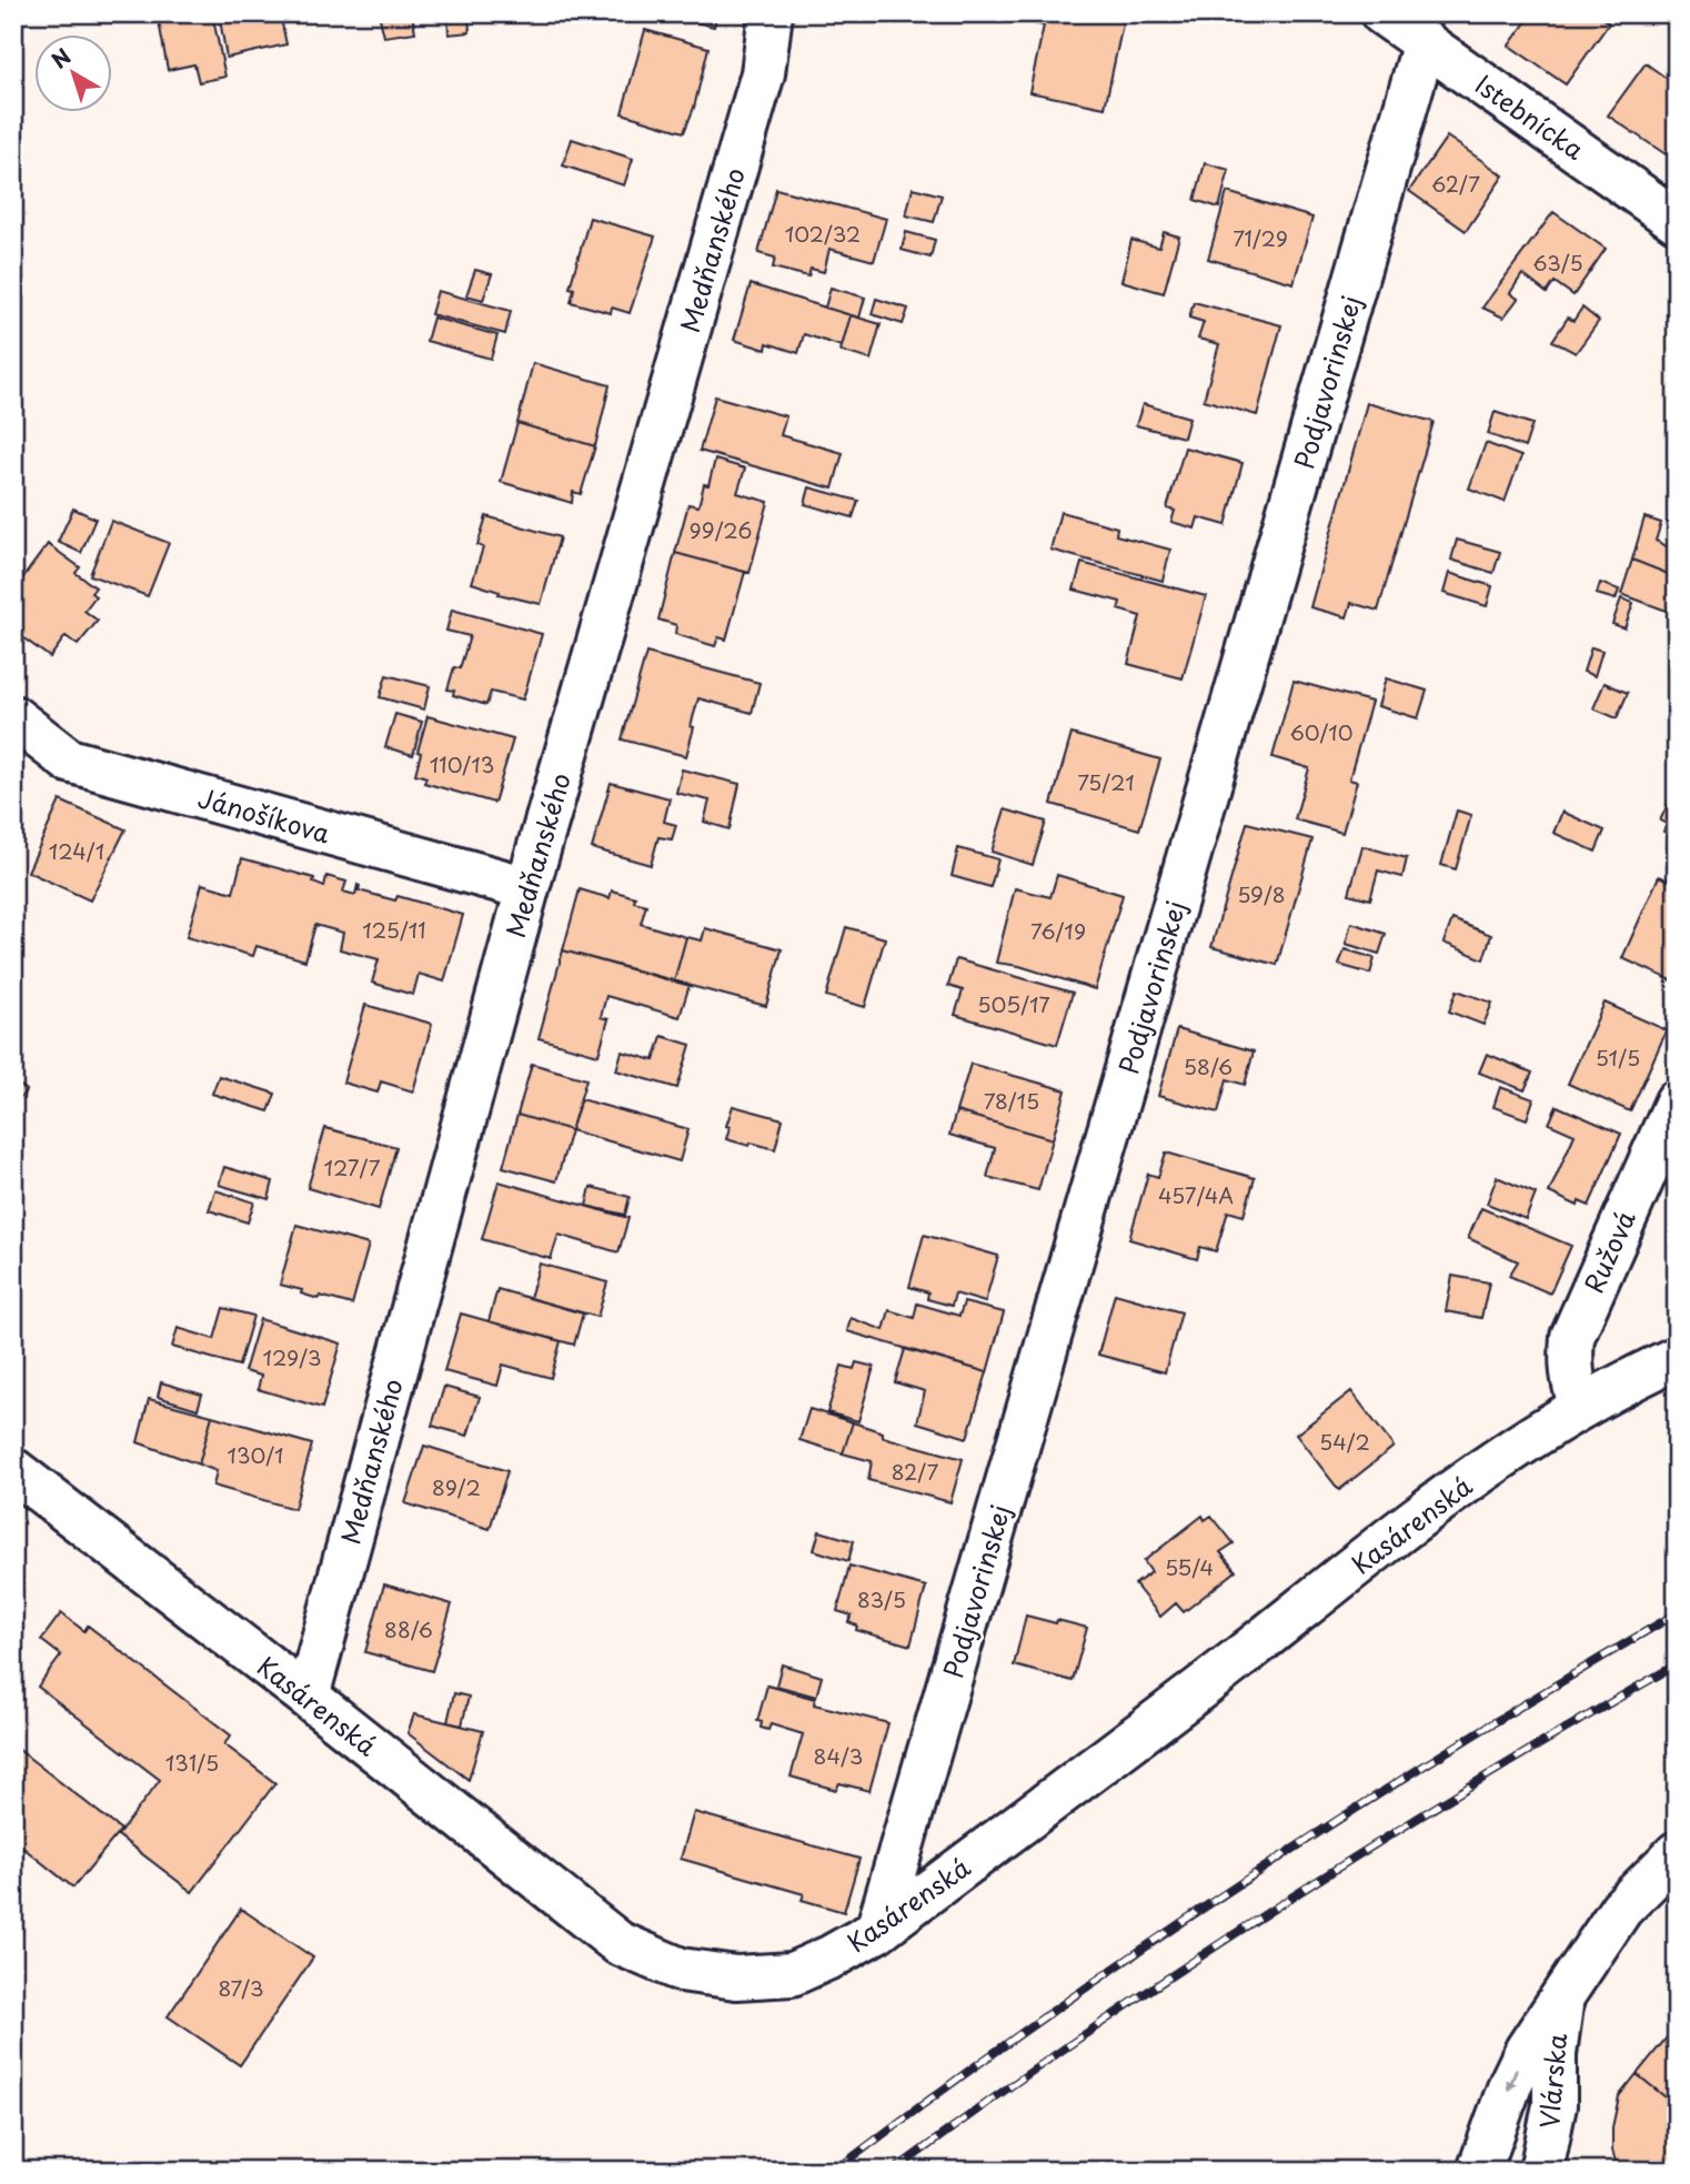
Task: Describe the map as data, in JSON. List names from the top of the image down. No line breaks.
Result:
{"streets":{"street":["Istebnícka","Medňanského","Podjavorinskej","Jánošíkova","Ružová","Kasárenská","Vlárska"]},"crossings":[["Istebnícka","Podjavorinskej"],["Medňanského","Jánošíkova"],["Medňanského","Kasárenská"],["Podjavorinskej","Kasárenská"],["Ružová","Kasárenská"]],"house_numbers":["62/7","102/32","71/29","63/5","99/26","60/10","110/13","75/21","124/1","59/8","125/11","76/19","505/17","51/5","58/6","78/15","127/7","457/4A","129/3","54/2","130/1","82/7","89/2","55/4","83/5","88/6","84/3","131/5","87/3"],"north":"top left"}
